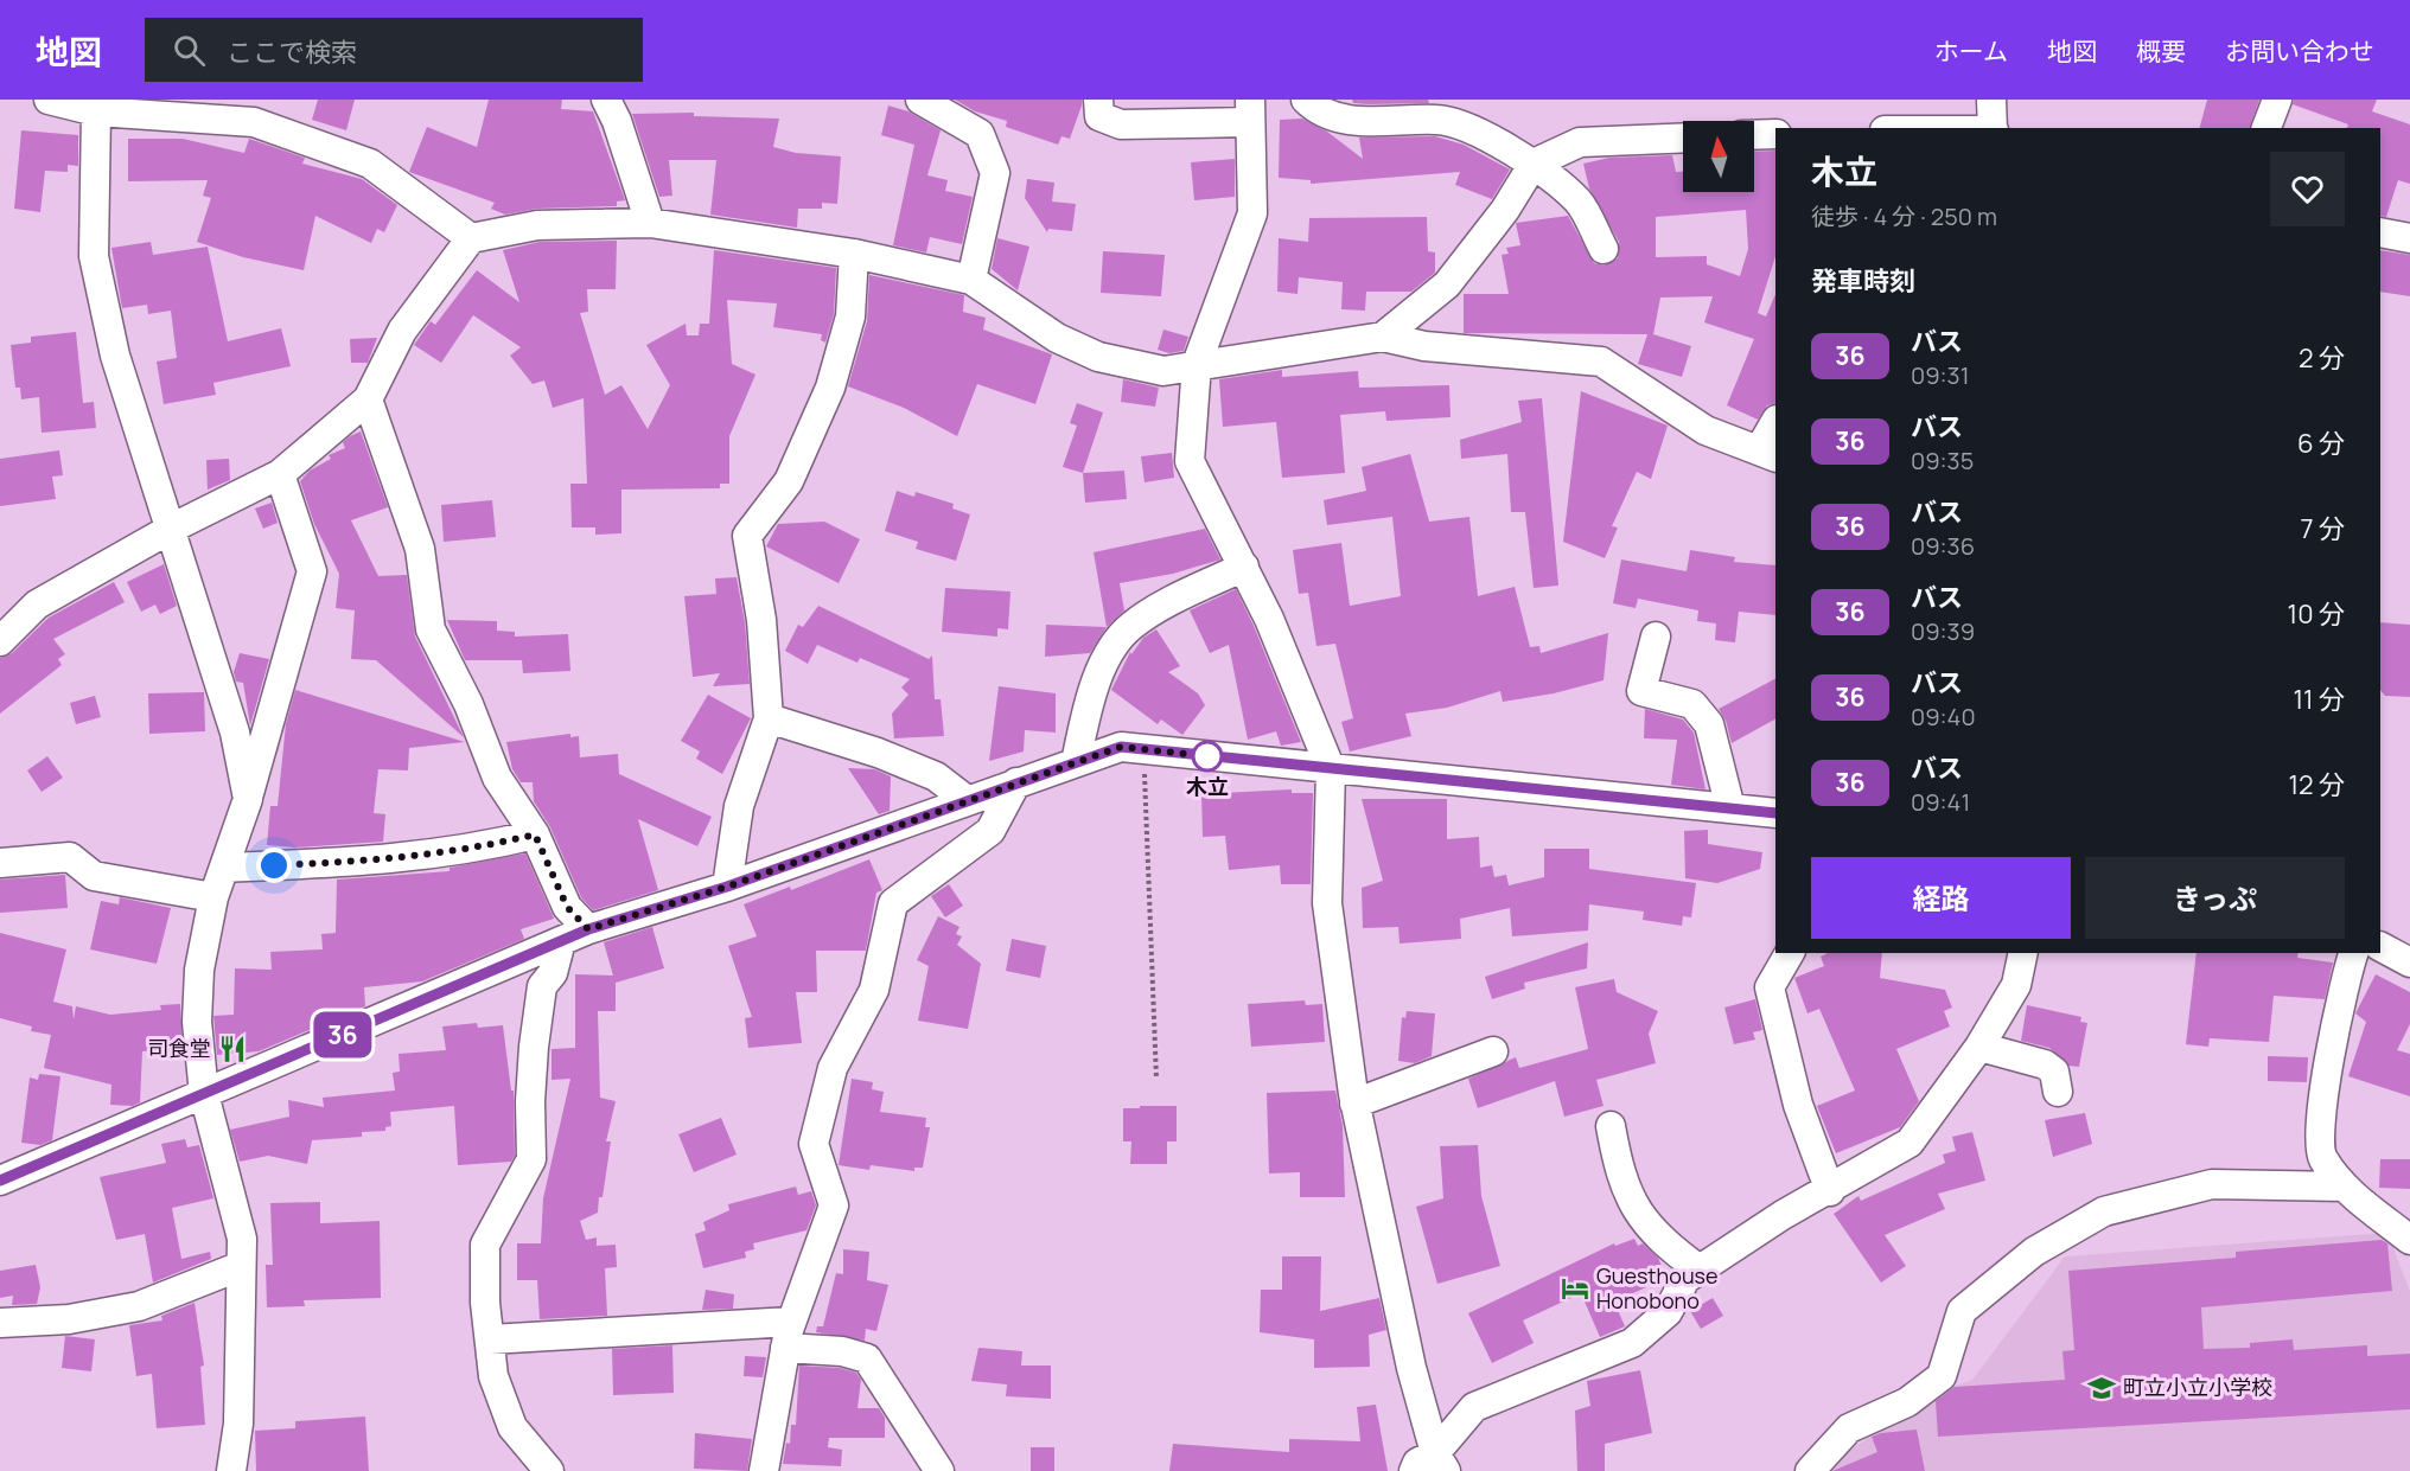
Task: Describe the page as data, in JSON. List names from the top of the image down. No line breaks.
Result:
{"places":{"other":["木立"],"restaurant":["司食堂"],"hotel":["Guesthouse Honobono"],"school or university":["町立小立小学校"]},"lines":["bus line 36"],"north":"top","page":{"header":"地図","search":"ここで検索","nav":["ホーム","地図","概要","お問い合わせ"],"on_map":"36","heading":[["木立","徒歩 · 4 分 · 250 m"],"発車時刻"],"list":[{"mark":"36","name":"バス","note":"09:31","value":"2 分"},{"mark":"36","name":"バス","note":"09:35","value":"6 分"},{"mark":"36","name":"バス","note":"09:36","value":"7 分"},{"mark":"36","name":"バス","note":"09:39","value":"10 分"},{"mark":"36","name":"バス","note":"09:40","value":"11 分"},{"mark":"36","name":"バス","note":"09:41","value":"12 分"}],"buttons":["経路","きっぷ"]}}
